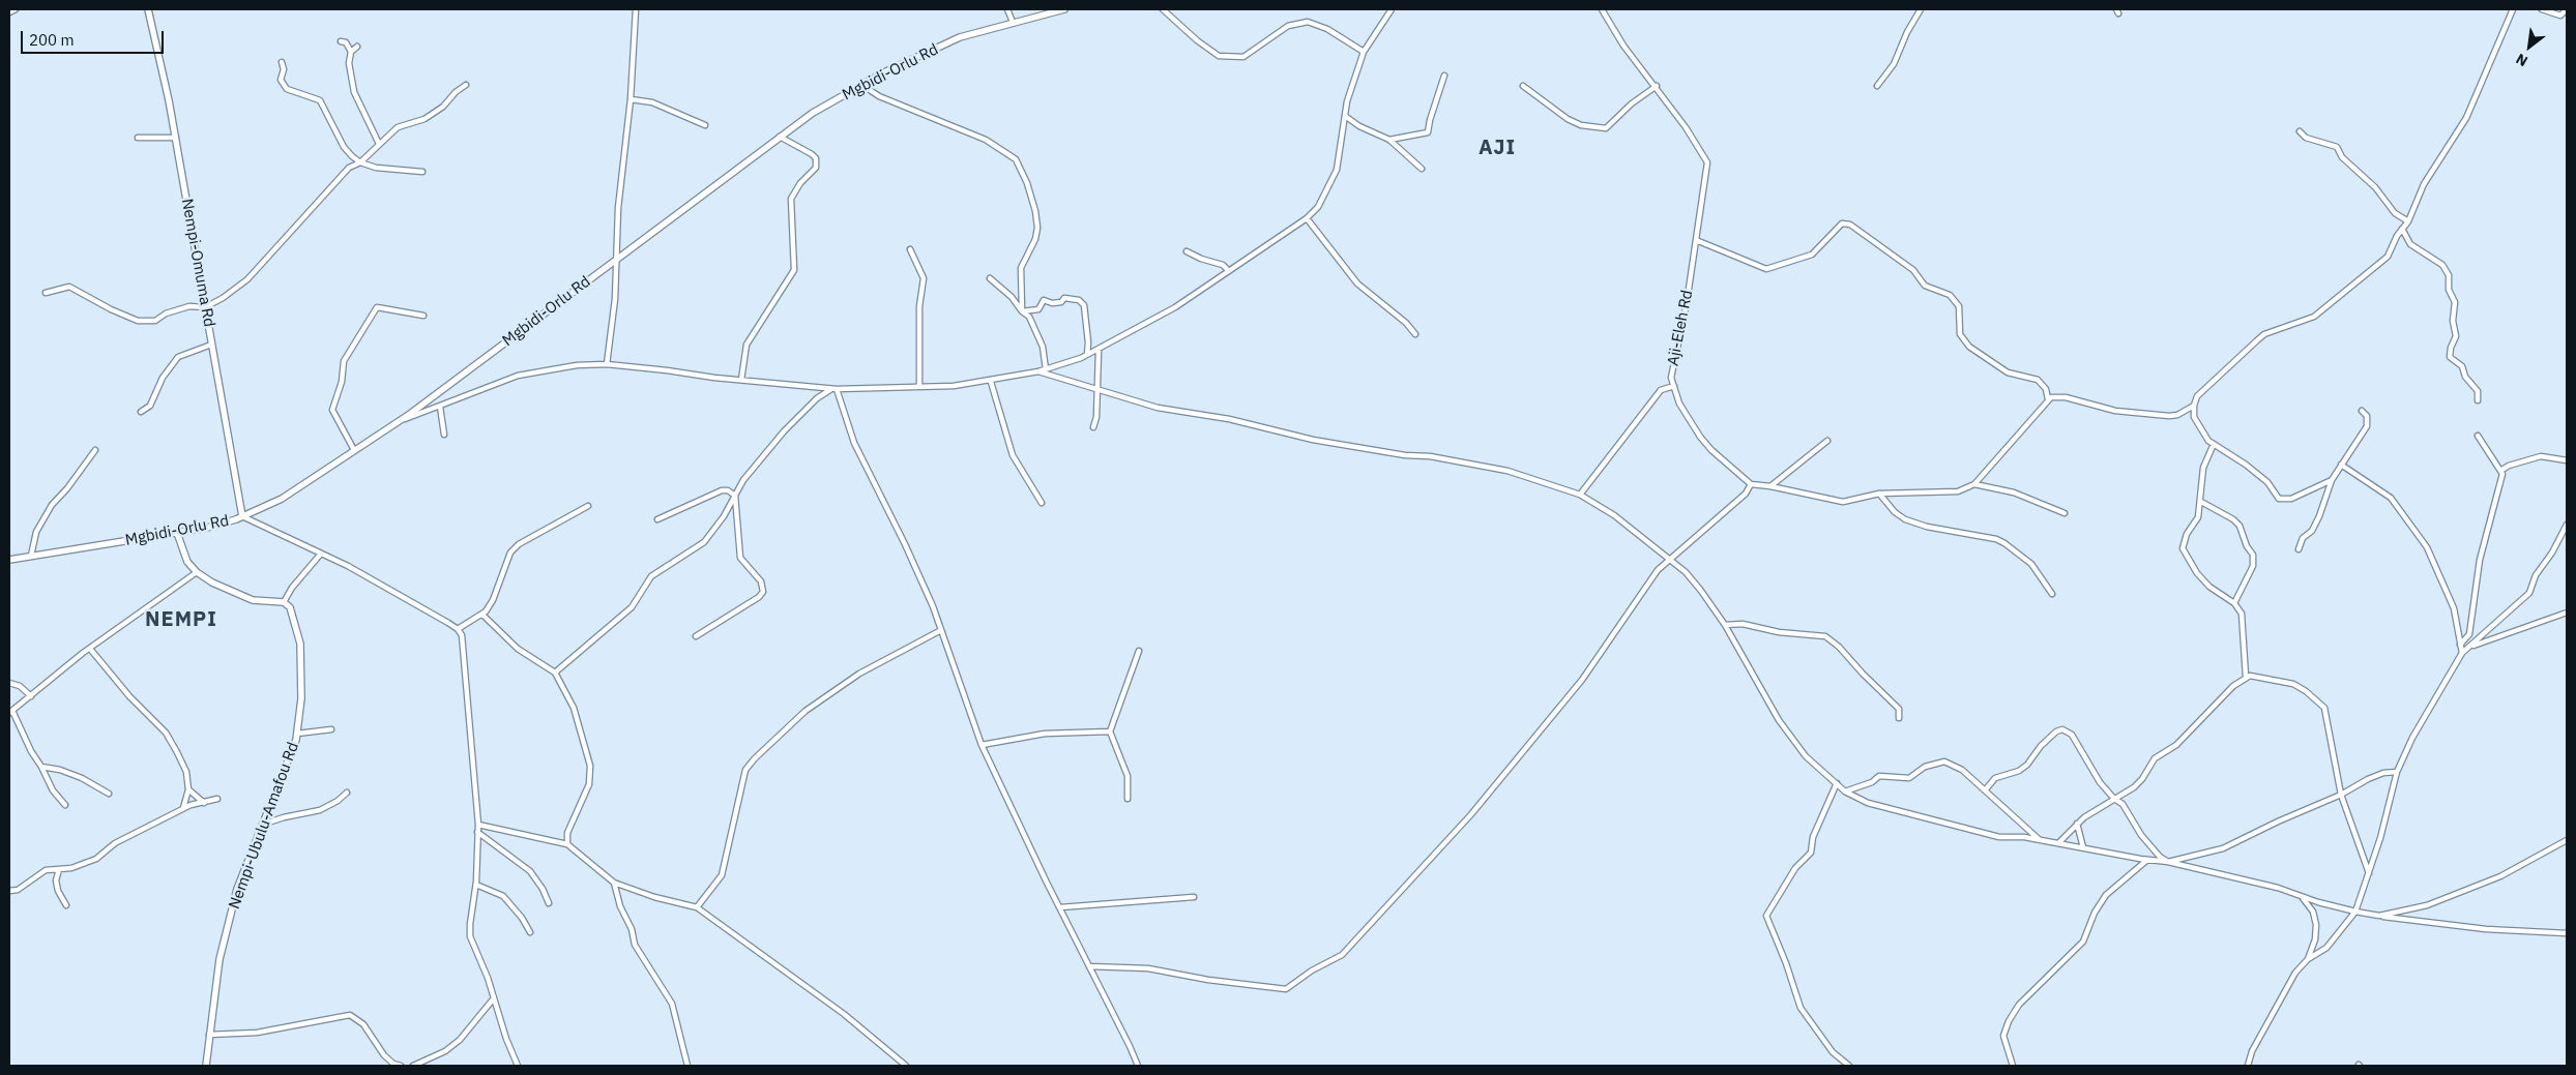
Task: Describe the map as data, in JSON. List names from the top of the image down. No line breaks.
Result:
{"streets":{"main road":["Mgbidi-Orlu Rd","Nempi-Omuma Rd","Nempi-Ubulu-Amafou Rd"],"street":["Aji-Eleh Rd"]},"crossings":[["Mgbidi-Orlu Rd","Nempi-Omuma Rd"]],"districts":["AJI","NEMPI"],"scale_bar":"200 m","north":"bottom left"}
